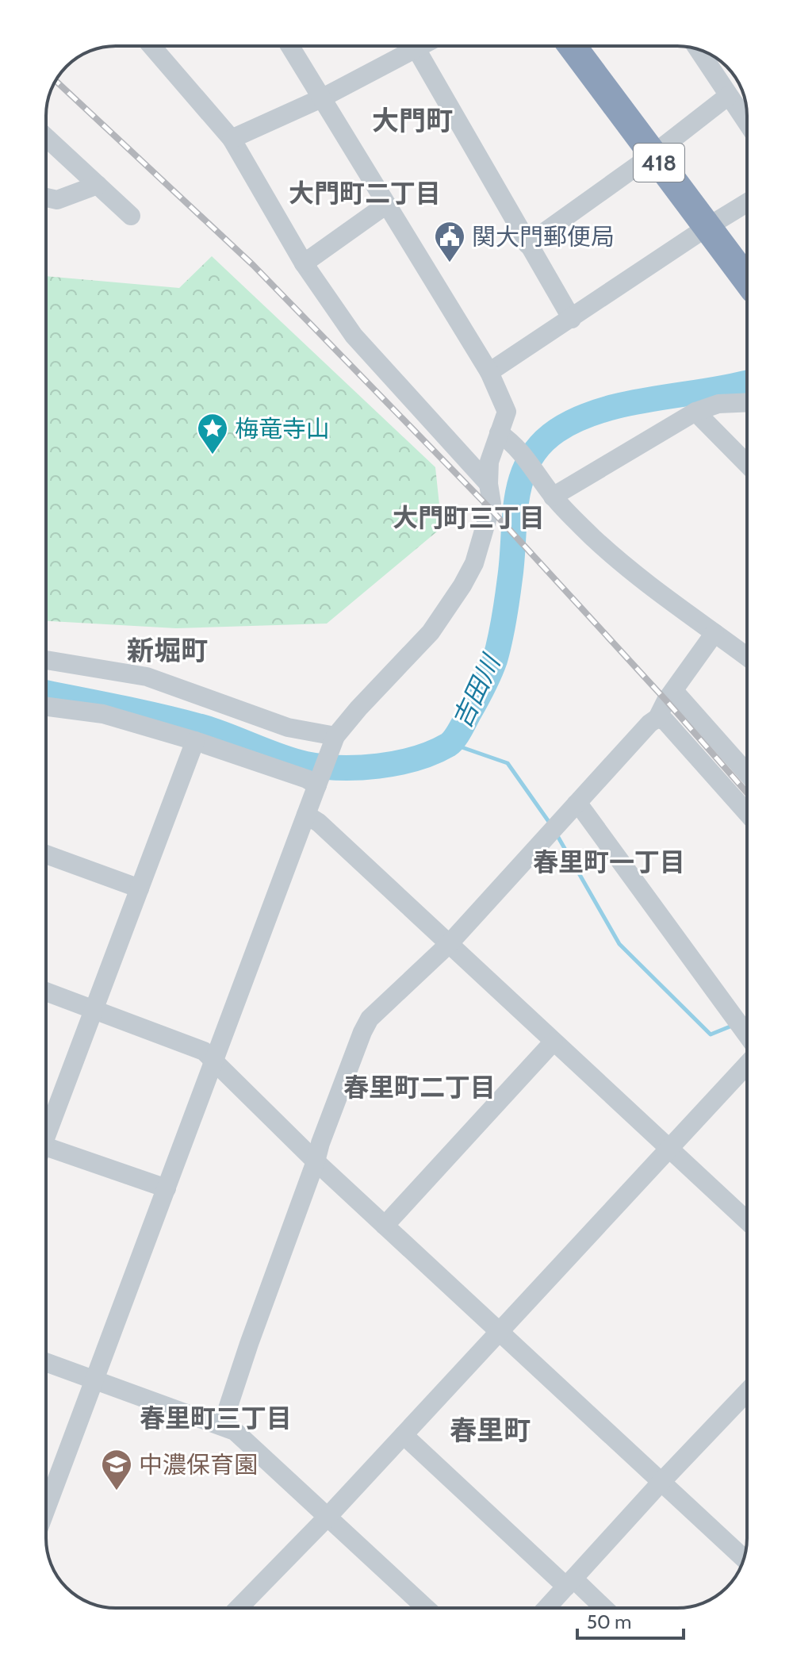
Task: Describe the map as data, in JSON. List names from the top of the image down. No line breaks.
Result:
{"streets":{"highway":["418"]},"districts":["大門町","大門町二丁目","大門町三丁目","新堀町","春里町一丁目","春里町二丁目","春里町三丁目","春里町"],"water":["吉田川"],"places":{"public building":["関大門郵便局"],"place":["梅竜寺山"],"school or university":["中濃保育園"]},"scale_bar":"50 m"}
